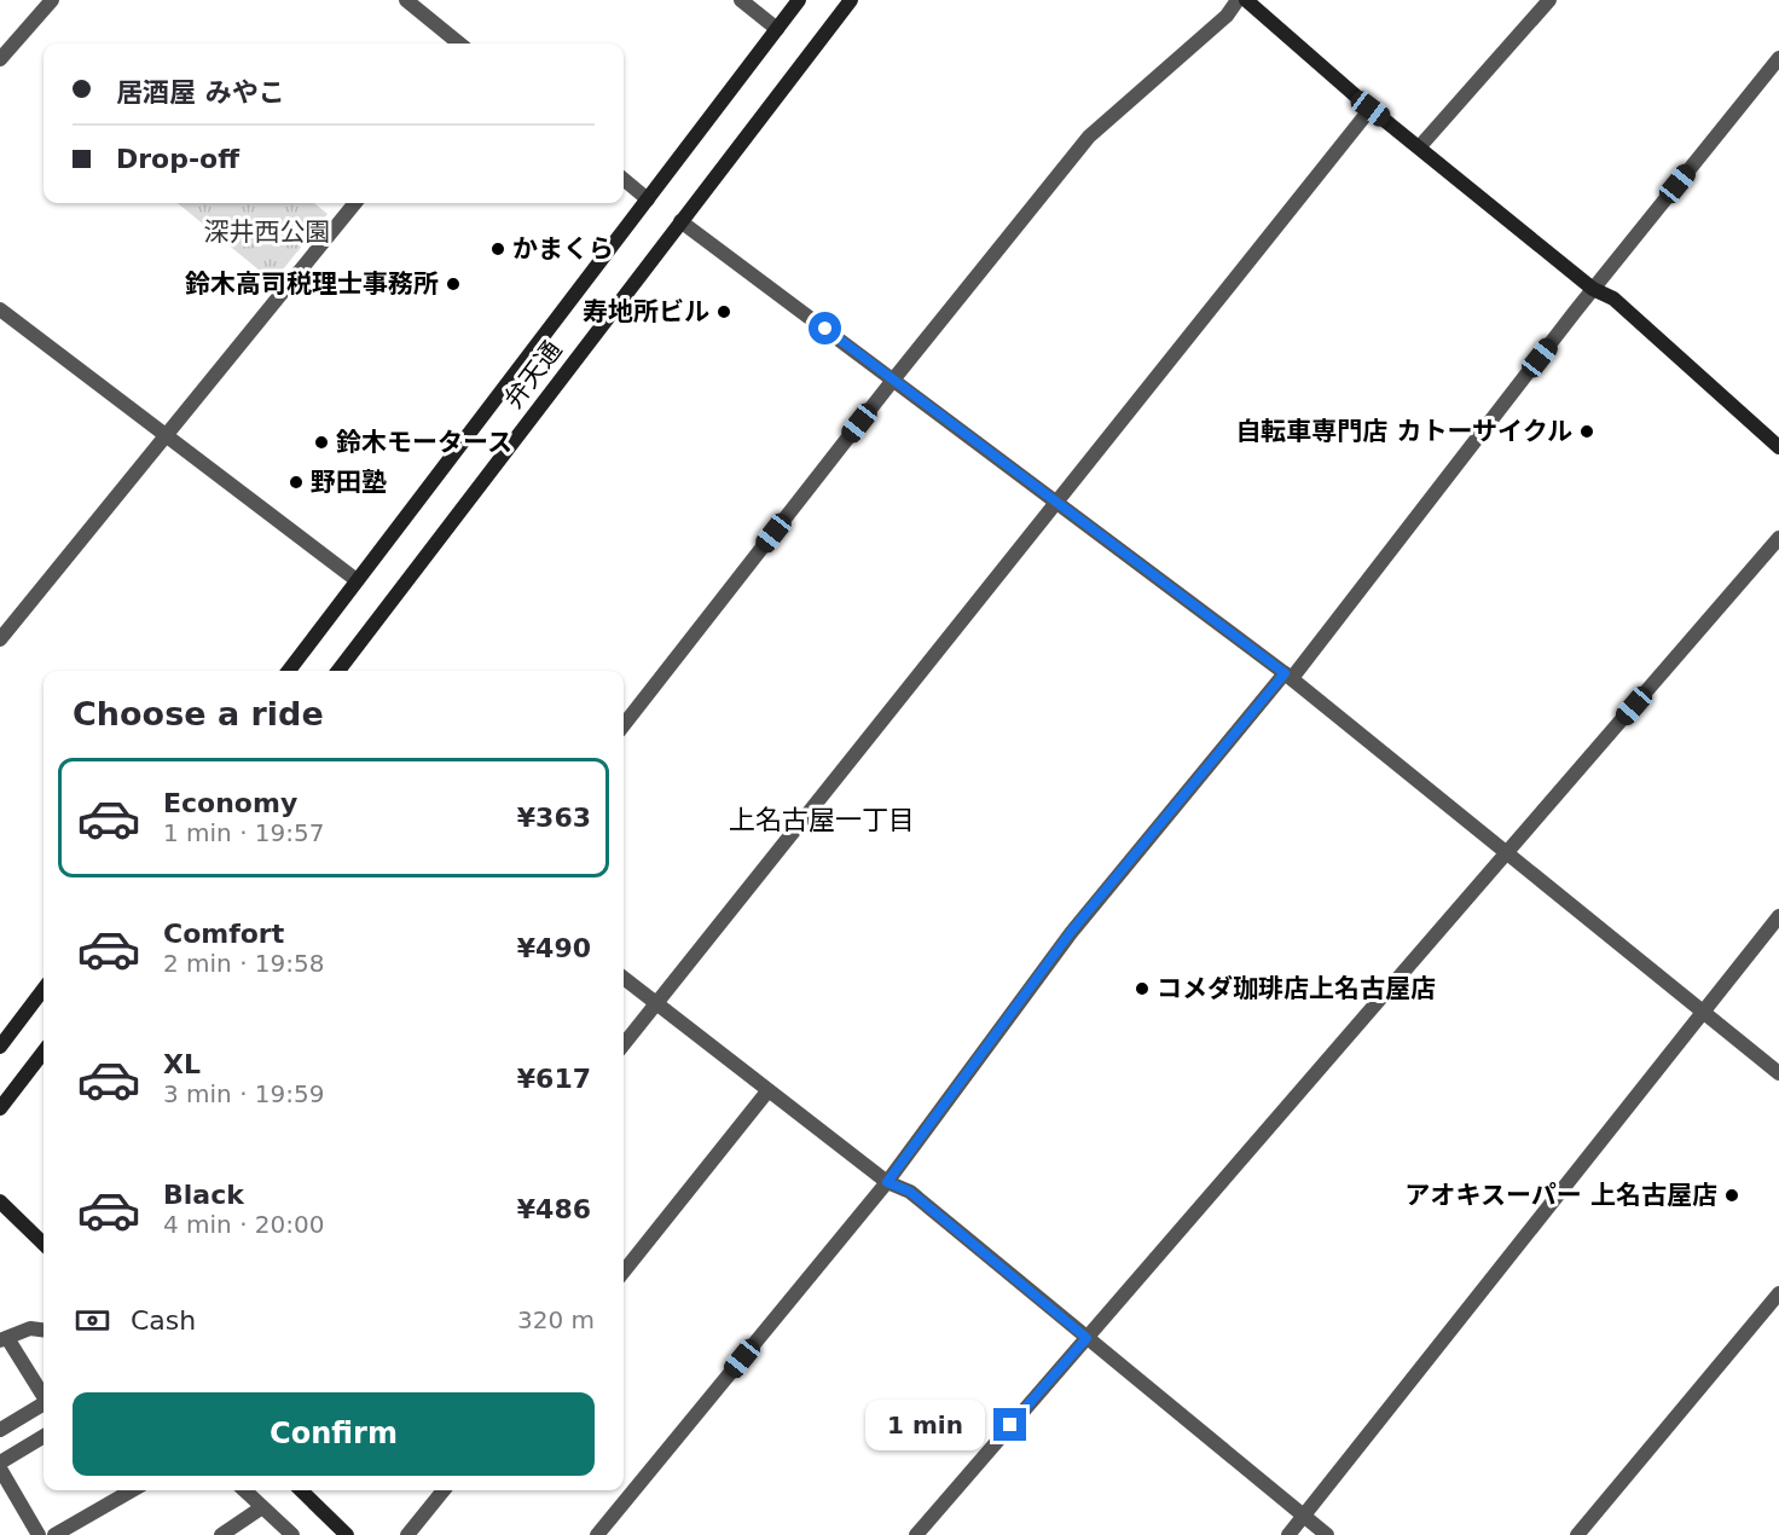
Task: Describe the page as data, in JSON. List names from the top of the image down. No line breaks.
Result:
{"streets":{"street":["弁天通"]},"districts":["上名古屋一丁目"],"parks":["深井西公園"],"places":["かまくら","鈴木高司税理士事務所","寿地所ビル","自転車専門店 カトーサイクル","鈴木モータース","野田塾","コメダ珈琲店上名古屋店","アオキスーパー 上名古屋店"],"page":{"banner":["居酒屋 みやこ","Drop-off"],"heading":"Choose a ride","list":[{"name":"Economy","note":"1 min · 19:57","value":"¥363"},{"name":"Comfort","note":"2 min · 19:58","value":"¥490"},{"name":"XL","note":"3 min · 19:59","value":"¥617"},{"name":"Black","note":"4 min · 20:00","value":"¥486"}],"pay":["Cash","320 m"],"buttons":"Confirm","bubble":"1 min"}}
